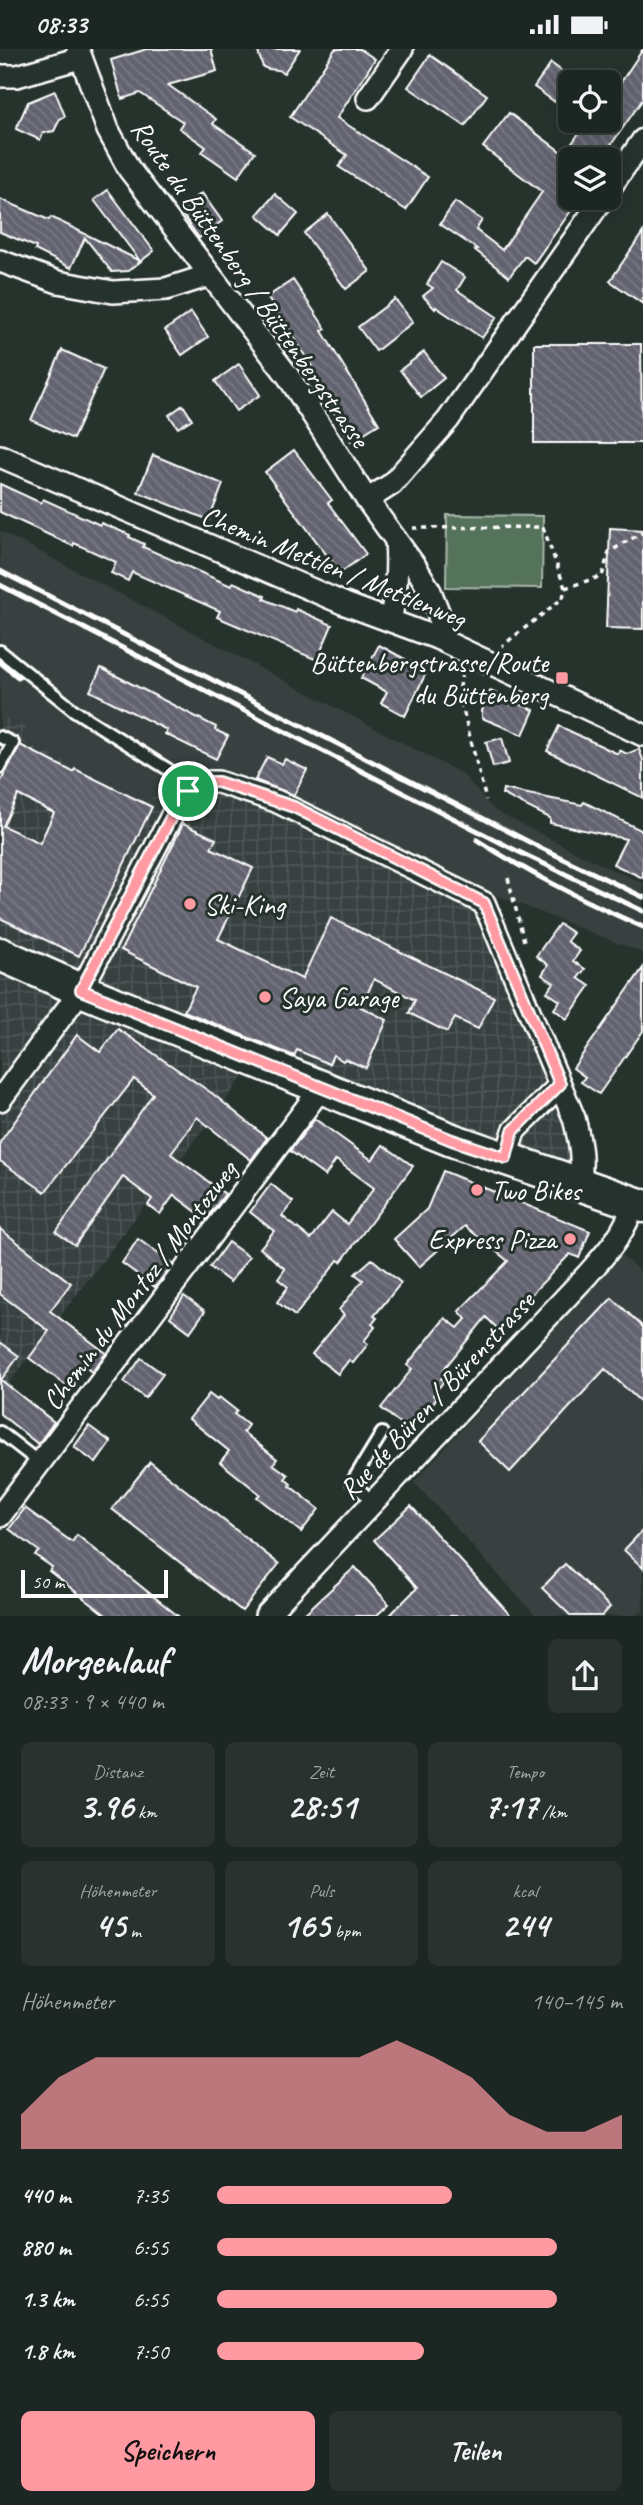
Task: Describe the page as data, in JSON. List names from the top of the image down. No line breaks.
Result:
{"streets":{"street":["Route du Büttenberg / Büttenbergstrasse","Chemin Mettlen / Mettlenweg","Chemin du Montoz / Montozweg","Rue de Büren / Bürenstrasse"]},"crossings":[["Route du Büttenberg / Büttenbergstrasse","Chemin Mettlen / Mettlenweg"]],"places":{"transit":["Büttenbergstrasse/Route du Büttenberg"],"other":["Ski-King","Saya Garage","Two Bikes","Express Pizza"]},"scale_bar":"50 m","page":{"status":"08:33","scale":"50 m","heading":["Morgenlauf","08:33 · 9 × 440 m"],"stats":[["Distanz","3.96 km"],["Zeit","28:51"],["Tempo","7:17 /km"],["Höhenmeter","45 m"],["Puls","165 bpm"],["kcal","244"]],"chart":["Höhenmeter","140–145 m"],"list":[{"name":"440 m","note":"7:35"},{"name":"880 m","note":"6:55"},{"name":"1.3 km","note":"6:55"},{"name":"1.8 km","note":"7:50"}],"buttons":["Speichern","Teilen"]}}
